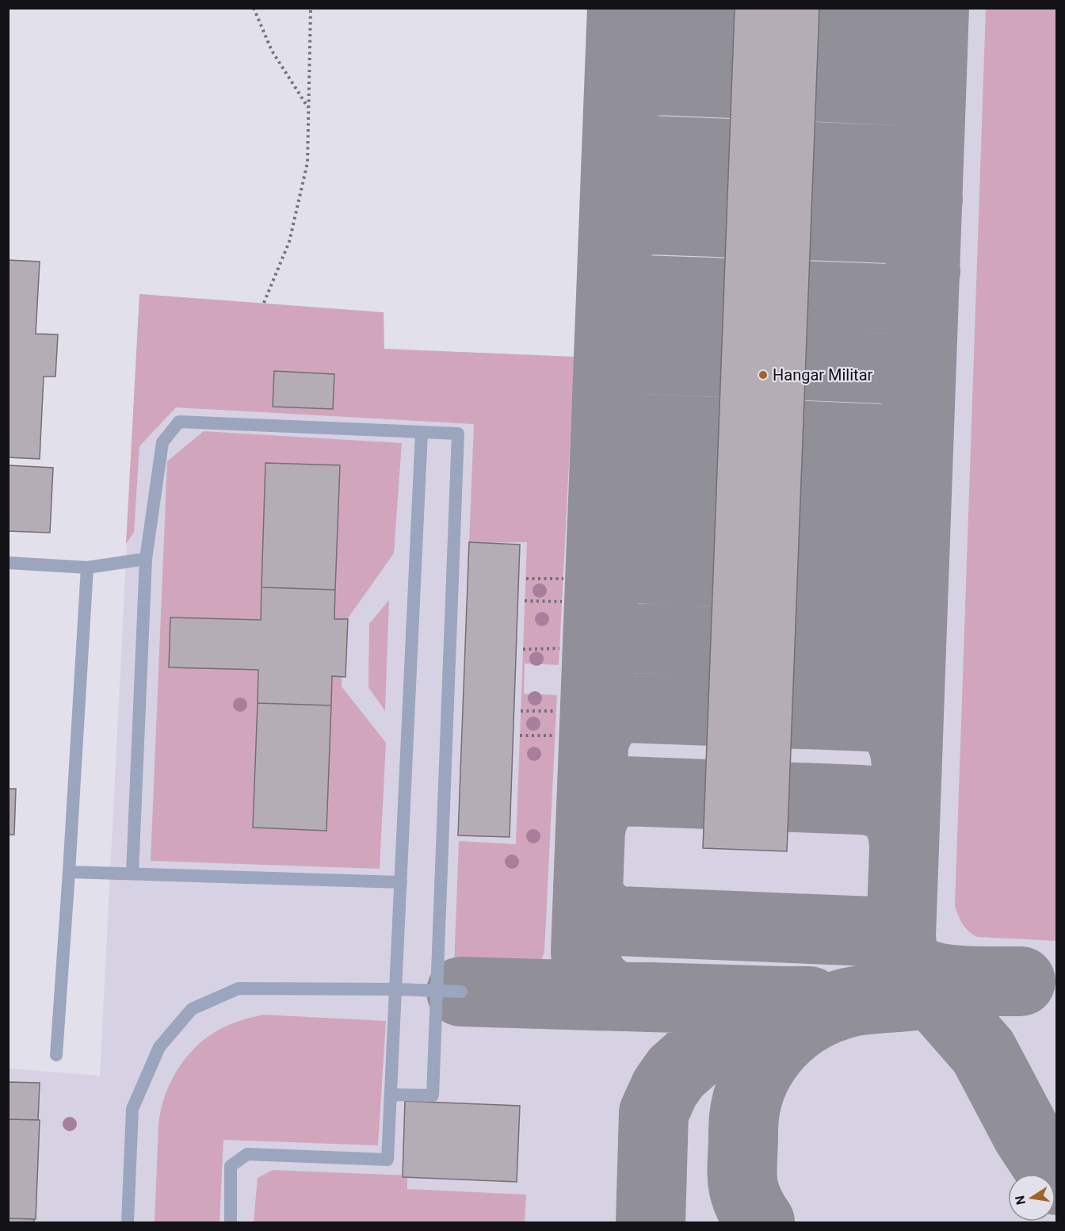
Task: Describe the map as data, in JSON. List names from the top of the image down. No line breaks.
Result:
{"places":["Hangar Militar"],"north":"left"}
